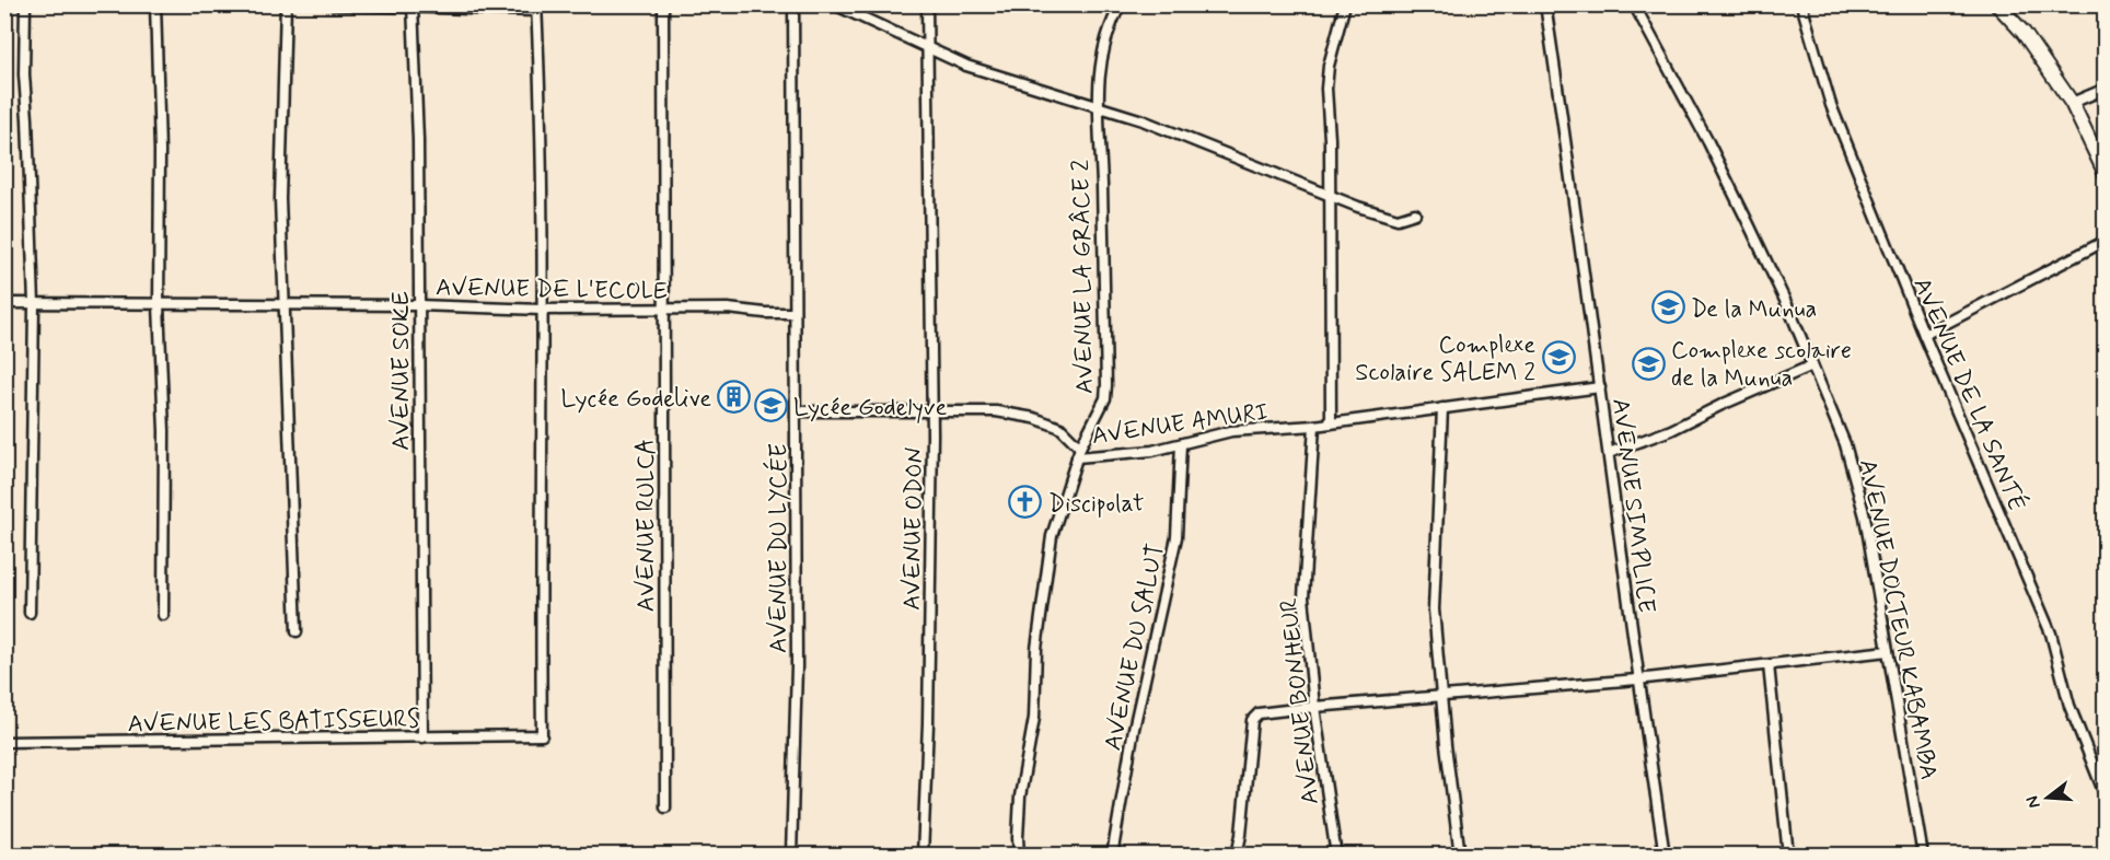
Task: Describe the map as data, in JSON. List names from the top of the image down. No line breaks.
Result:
{"streets":{"street":["AVENUE LA GRÂCE 2","AVENUE DE L'ECOLE","AVENUE SOKE","AVENUE DE LA SANTÉ","AVENUE AMURI","AVENUE SIMPLICE","AVENUE RULCA","AVENUE ODON","AVENUE DU LYCÉE","AVENUE DOCTEUR KABAMBA","AVENUE DU SALUT","AVENUE BONHEUR","AVENUE LES BATISSEURS"]},"crossings":[["AVENUE LA GRÂCE 2","AVENUE AMURI"],["AVENUE DE L'ECOLE","AVENUE SOKE"],["AVENUE DE L'ECOLE","AVENUE RULCA"],["AVENUE DE L'ECOLE","AVENUE DU LYCÉE"],["AVENUE DE L'ECOLE","AVENUE LES BATISSEURS"],["AVENUE SOKE","AVENUE LES BATISSEURS"],["AVENUE AMURI","AVENUE SIMPLICE"],["AVENUE AMURI","AVENUE DU SALUT"],["AVENUE AMURI","AVENUE BONHEUR"]],"places":{"school or university":["De la Munua","Complexe Scolaire SALEM 2","Complexe scolaire de la Munua","Lycée Godelyve"],"building":["Lycée Godelive"],"church":["Discipolat"]},"north":"left"}
